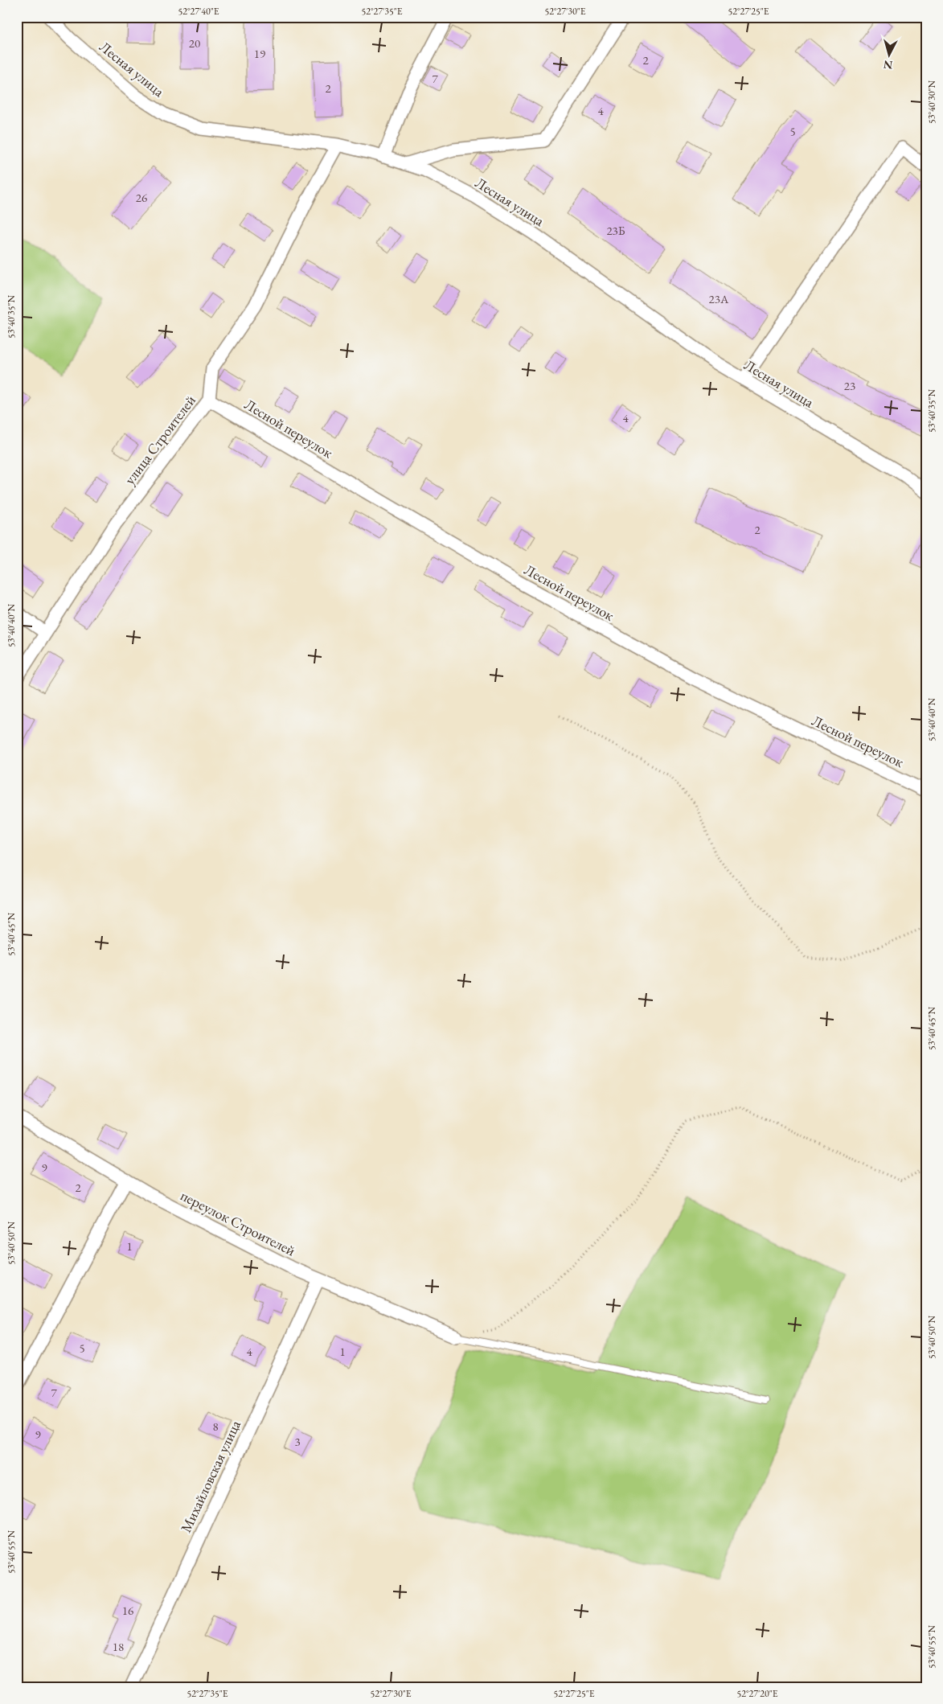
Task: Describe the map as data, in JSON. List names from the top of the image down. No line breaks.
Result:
{"streets":{"street":["Лесная улица","Лесной переулок","улица Строителей","переулок Строителей","Михайловская улица"]},"crossings":[["Лесная улица","улица Строителей"],["Лесной переулок","улица Строителей"],["переулок Строителей","Михайловская улица"]],"house_numbers":["20","19","2","7","2","4","5","26","23Б","23А","23","4","2","9","2","1","5","4","1","7","8","9","3","16","18"],"north":"bottom","coordinates":["52°27'40\"E","52°27'35\"E","52°27'30\"E","52°27'25\"E","53°40'30\"N","53°40'35\"N","53°40'40\"N","53°40'45\"N","53°40'50\"N","53°40'55\"N","52°27'20\"E"]}
